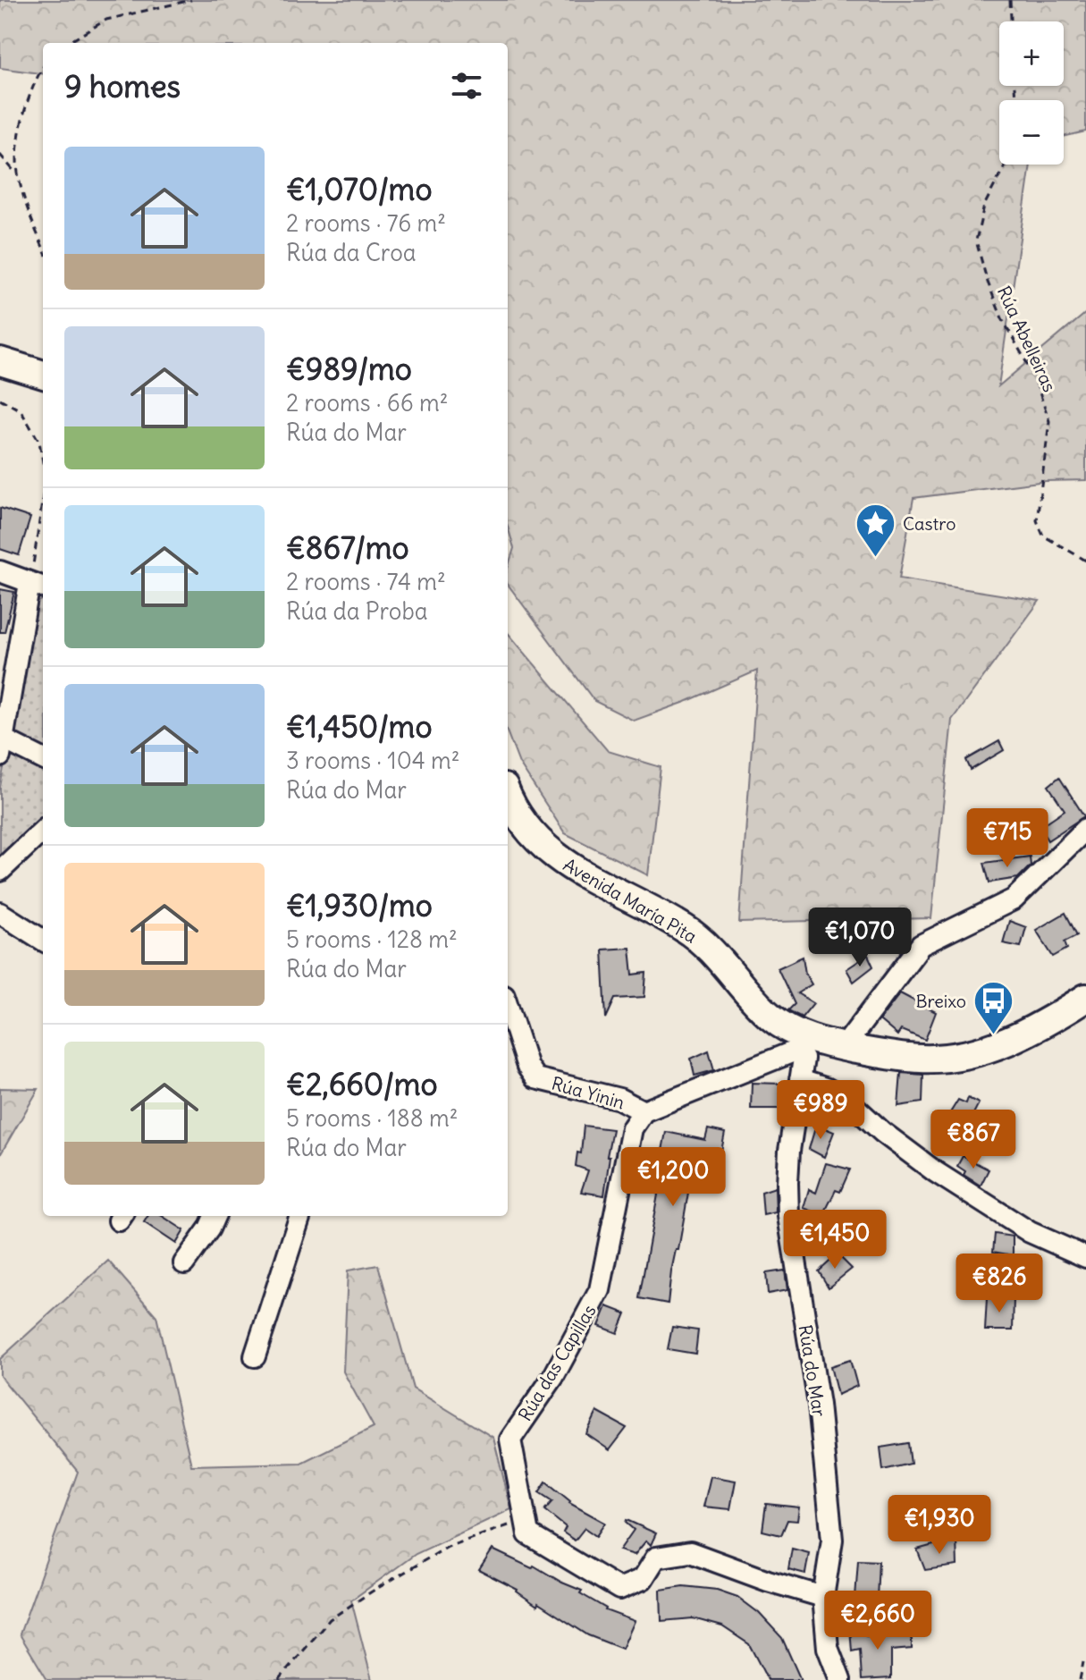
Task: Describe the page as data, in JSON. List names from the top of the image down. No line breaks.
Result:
{"streets":{"main road":["Avenida María Pita"],"street":["Rúa Yinin","Rúa das Capillas","Rúa do Mar"],"path":["Rúa Abelleiras"]},"crossings":[["Avenida María Pita","Rúa do Mar"],["Rúa Yinin","Rúa das Capillas"],["Rúa das Capillas","Rúa do Mar"]],"places":{"place":["Castro"],"bus stop":["Breixo"]},"page":{"map_buttons":["+","−"],"heading":"9 homes","list":[{"name":"€1,070/mo","note":"2 rooms · 76 m² · Rúa da Croa"},{"name":"€989/mo","note":"2 rooms · 66 m² · Rúa do Mar"},{"name":"€867/mo","note":"2 rooms · 74 m² · Rúa da Proba"},{"name":"€1,450/mo","note":"3 rooms · 104 m² · Rúa do Mar"},{"name":"€1,930/mo","note":"5 rooms · 128 m² · Rúa do Mar"},{"name":"€2,660/mo","note":"5 rooms · 188 m² · Rúa do Mar"}],"price":["€715","€1,070","€989","€867","€1,200","€1,450","€826","€1,930","€2,660"]}}
